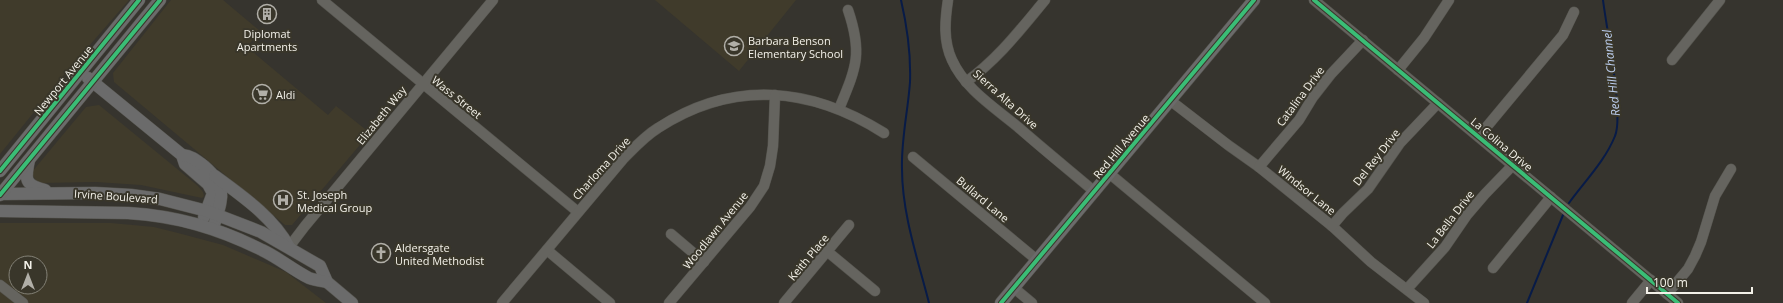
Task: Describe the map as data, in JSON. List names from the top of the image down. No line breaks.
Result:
{"streets":{"main road":["Newport Avenue","Red Hill Avenue","Irvine Boulevard"],"street":["Catalina Drive","Wass Street","Sierra Alta Drive","Elizabeth Way","La Colina Drive","Del Rey Drive","Charloma Drive","Windsor Lane","Bullard Lane","La Bella Drive","Woodlawn Avenue","Keith Place"]},"crossings":[["Catalina Drive","La Colina Drive"],["Catalina Drive","Windsor Lane"],["Wass Street","Elizabeth Way"],["Wass Street","Charloma Drive"],["Sierra Alta Drive","Red Hill Avenue"],["Elizabeth Way","Irvine Boulevard"],["La Colina Drive","Del Rey Drive"],["La Colina Drive","La Bella Drive"],["Red Hill Avenue","Windsor Lane"],["Red Hill Avenue","Bullard Lane"],["Del Rey Drive","Windsor Lane"],["Charloma Drive","Woodlawn Avenue"],["Windsor Lane","La Bella Drive"]],"water":["Red Hill Channel"],"places":{"building":["Diplomat Apartments"],"school or university":["Barbara Benson Elementary School"],"supermarket":["Aldi"],"hospital":["St. Joseph Medical Group"],"church":["Aldersgate United Methodist"]},"scale_bar":"100 m","north":"top"}
